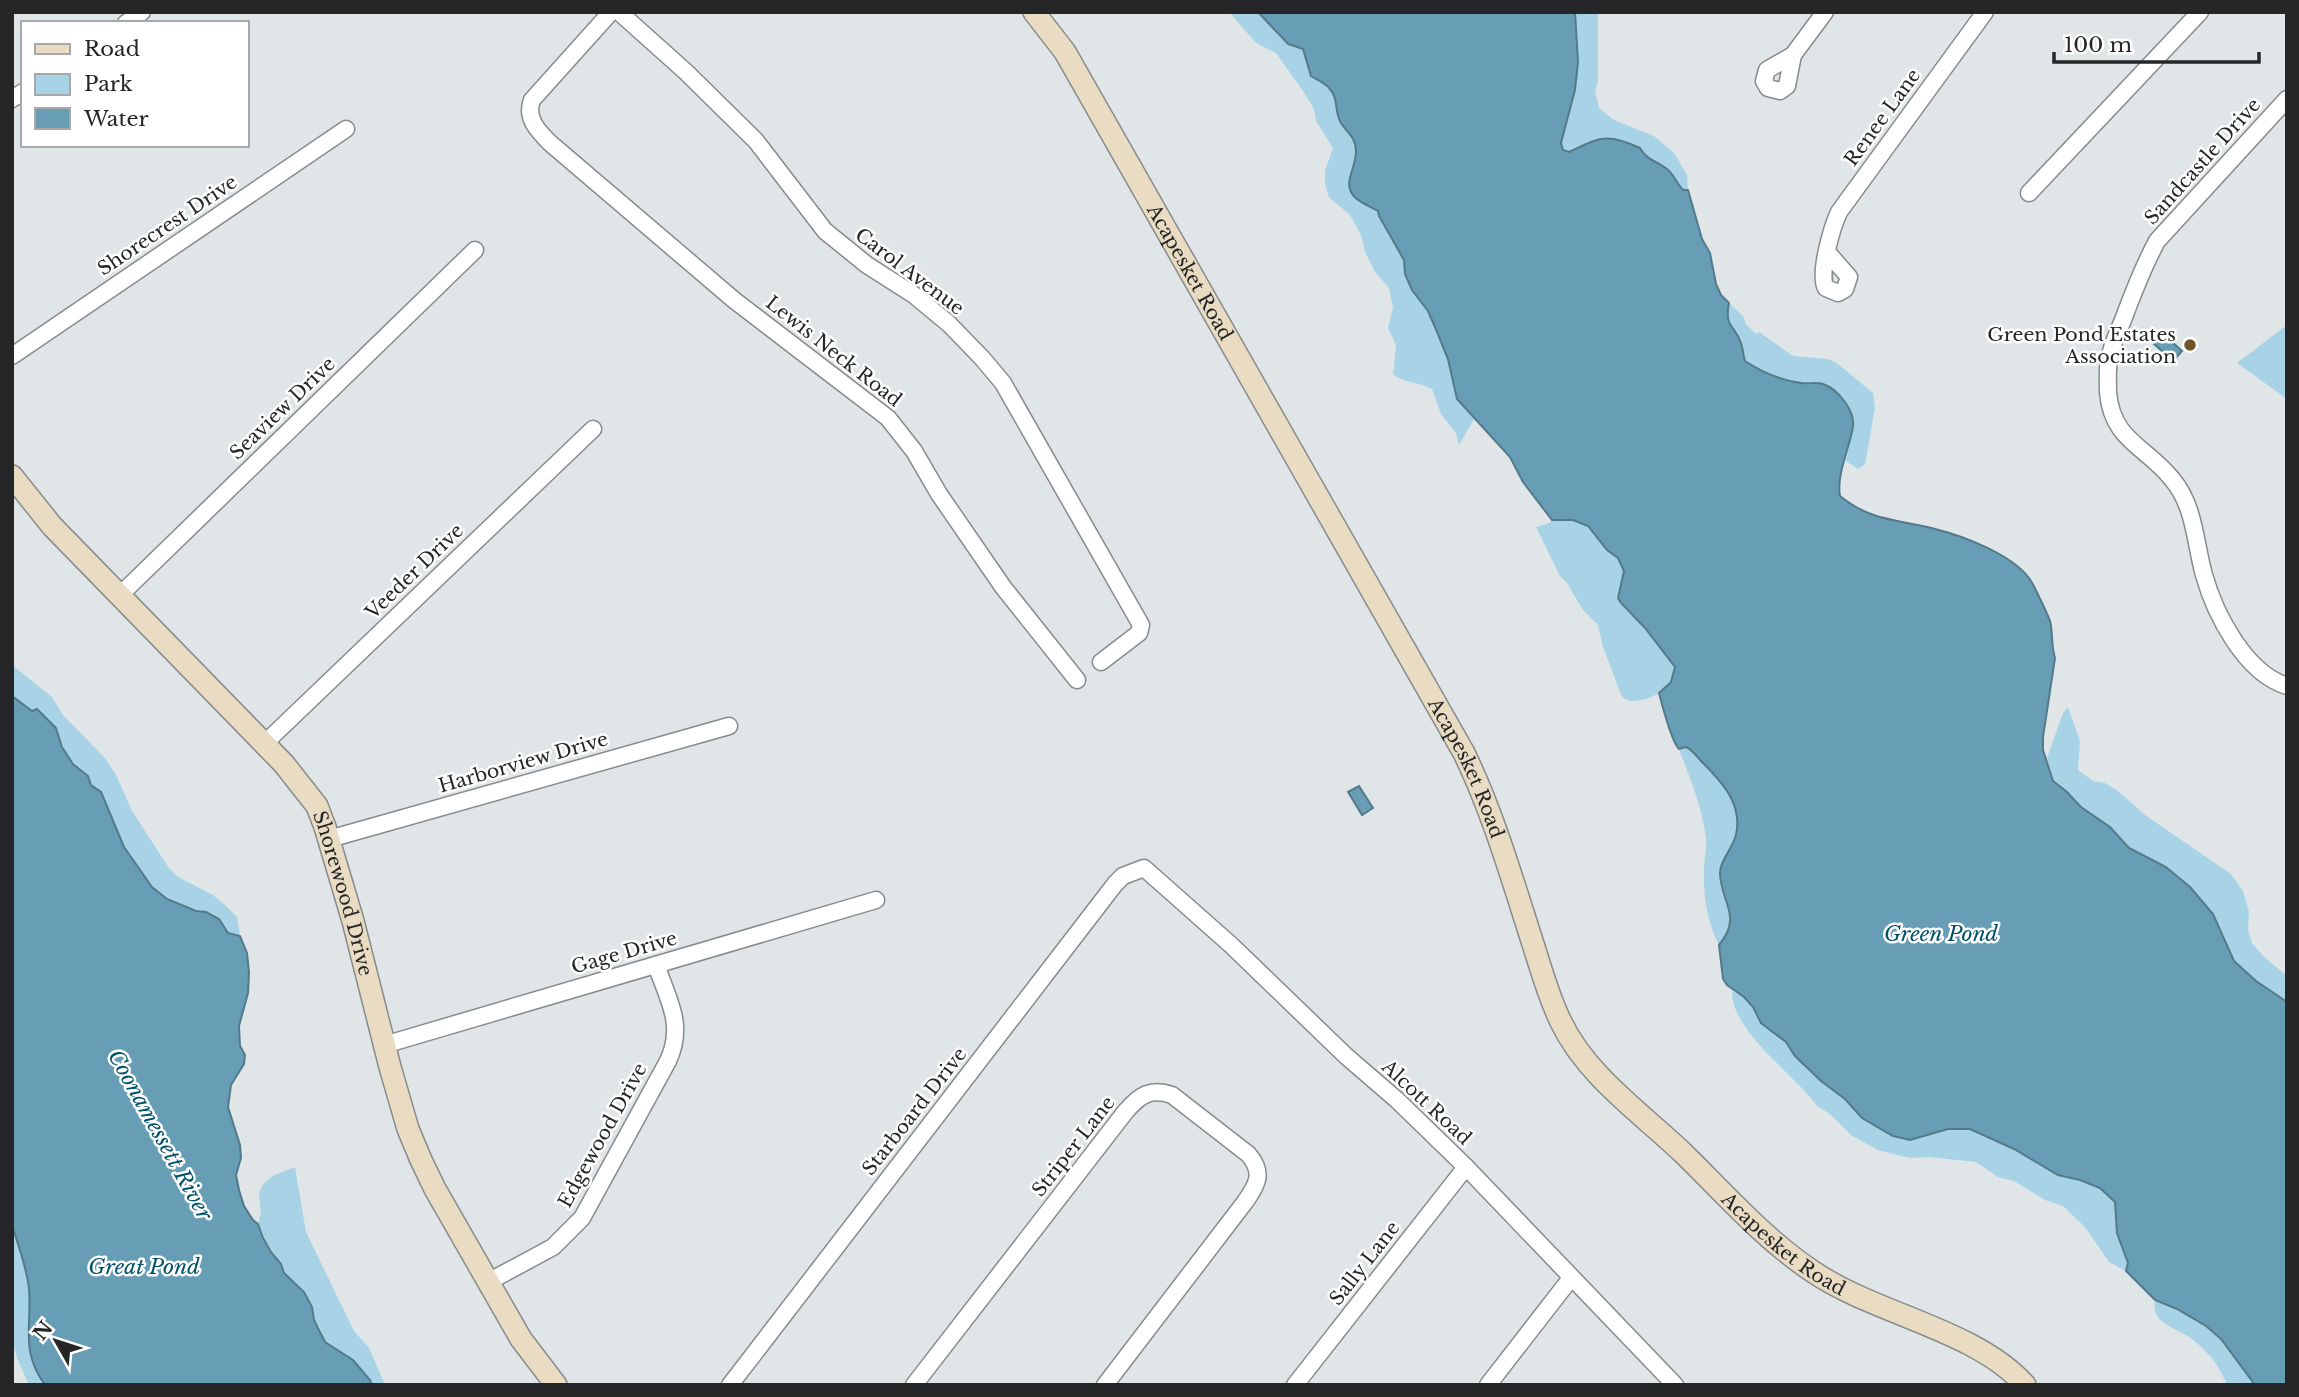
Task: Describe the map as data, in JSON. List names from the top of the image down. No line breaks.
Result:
{"streets":{"main road":["Acapesket Road","Shorewood Drive"],"street":["Renee Lane","Sandcastle Drive","Shorecrest Drive","Carol Avenue","Lewis Neck Road","Seaview Drive","Veeder Drive","Harborview Drive","Gage Drive","Alcott Road","Starboard Drive","Edgewood Drive","Striper Lane","Sally Lane"]},"crossings":[["Seaview Drive","Shorewood Drive"],["Veeder Drive","Shorewood Drive"],["Harborview Drive","Shorewood Drive"],["Shorewood Drive","Gage Drive"],["Shorewood Drive","Edgewood Drive"],["Gage Drive","Edgewood Drive"],["Alcott Road","Starboard Drive"],["Alcott Road","Sally Lane"]],"water":["Green Pond","Coonamessett River","Great Pond"],"places":["Green Pond Estates Association"],"legend":["Road","Park","Water"],"scale_bar":"100 m","north":"top left"}
